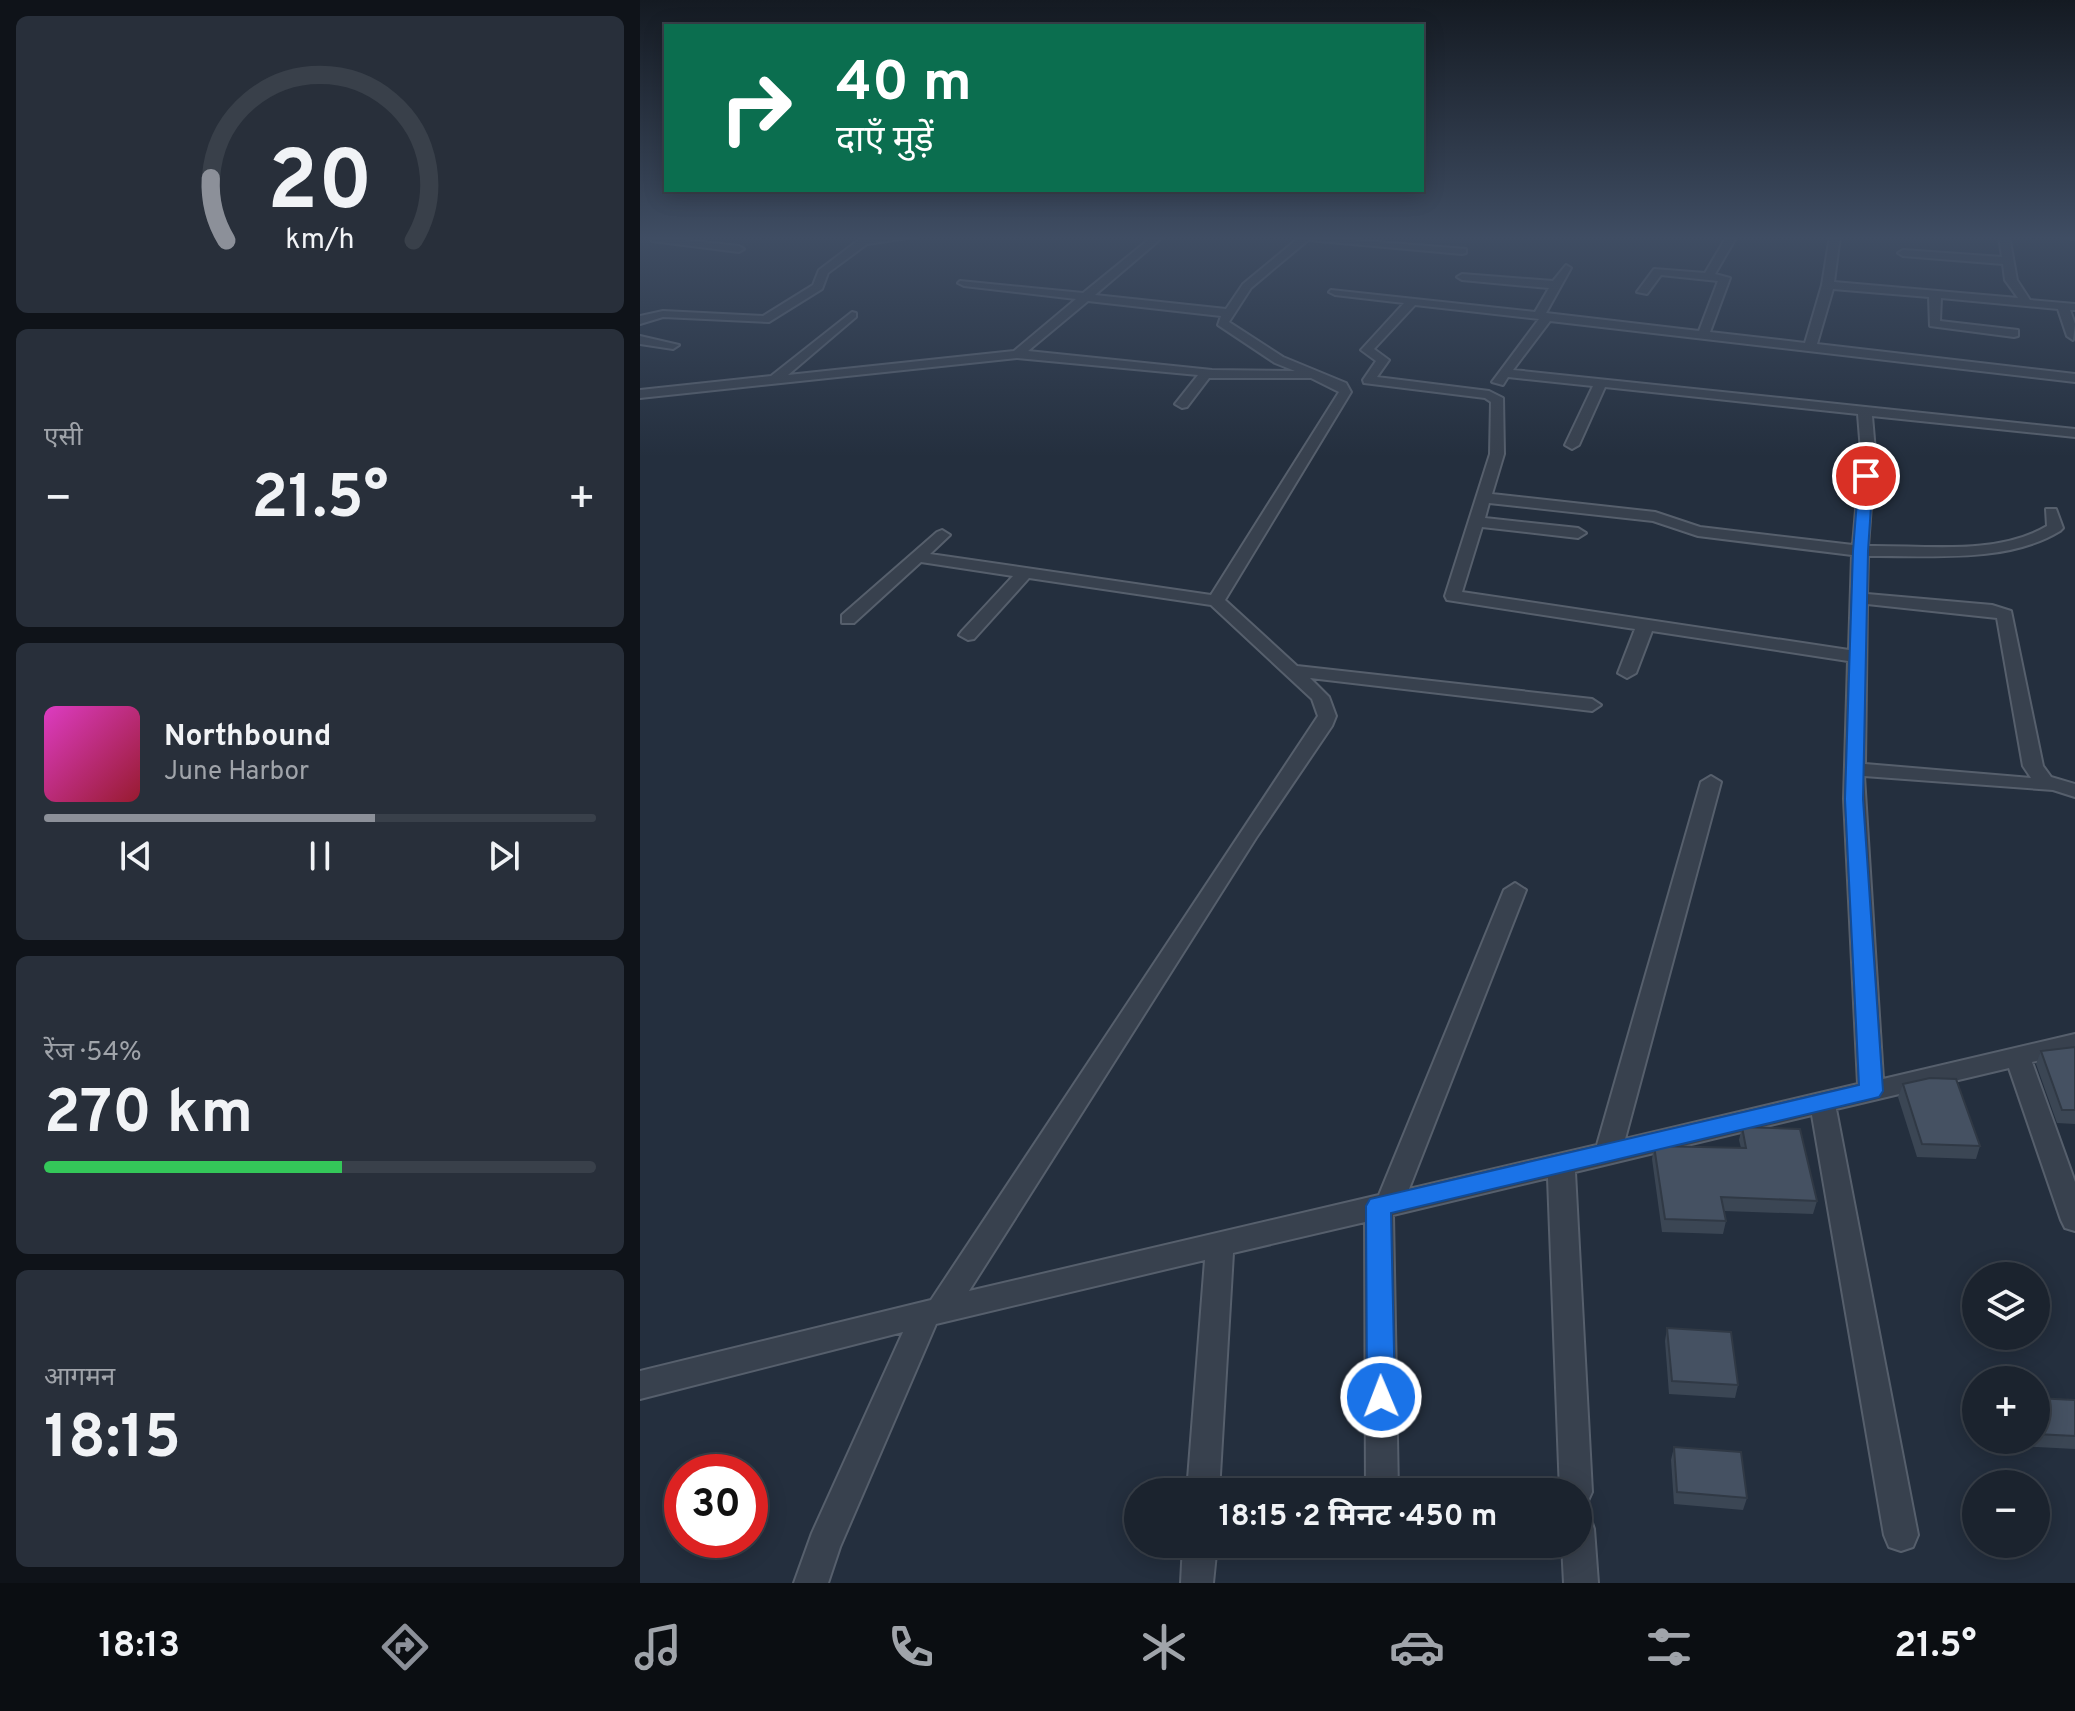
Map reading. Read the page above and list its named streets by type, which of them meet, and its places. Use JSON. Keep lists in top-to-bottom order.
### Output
{
  "page": {
    "turn": ["40 m", "दाएँ मुड़ें"],
    "tile": [
      "एसी",
      ["रेंज · 54%", "270 km"],
      ["आगमन", "18:15"]
    ],
    "heat": ["−", "21.5°", "+"],
    "song": ["Northbound", "June Harbor"],
    "map_buttons": ["+", "−"],
    "limit": "30",
    "trip": "18:15 · 2 मिनट · 450 m",
    "tabs": ["18:13", "21.5°"],
    "gauge": ["20", "km/h"]
  }
}
